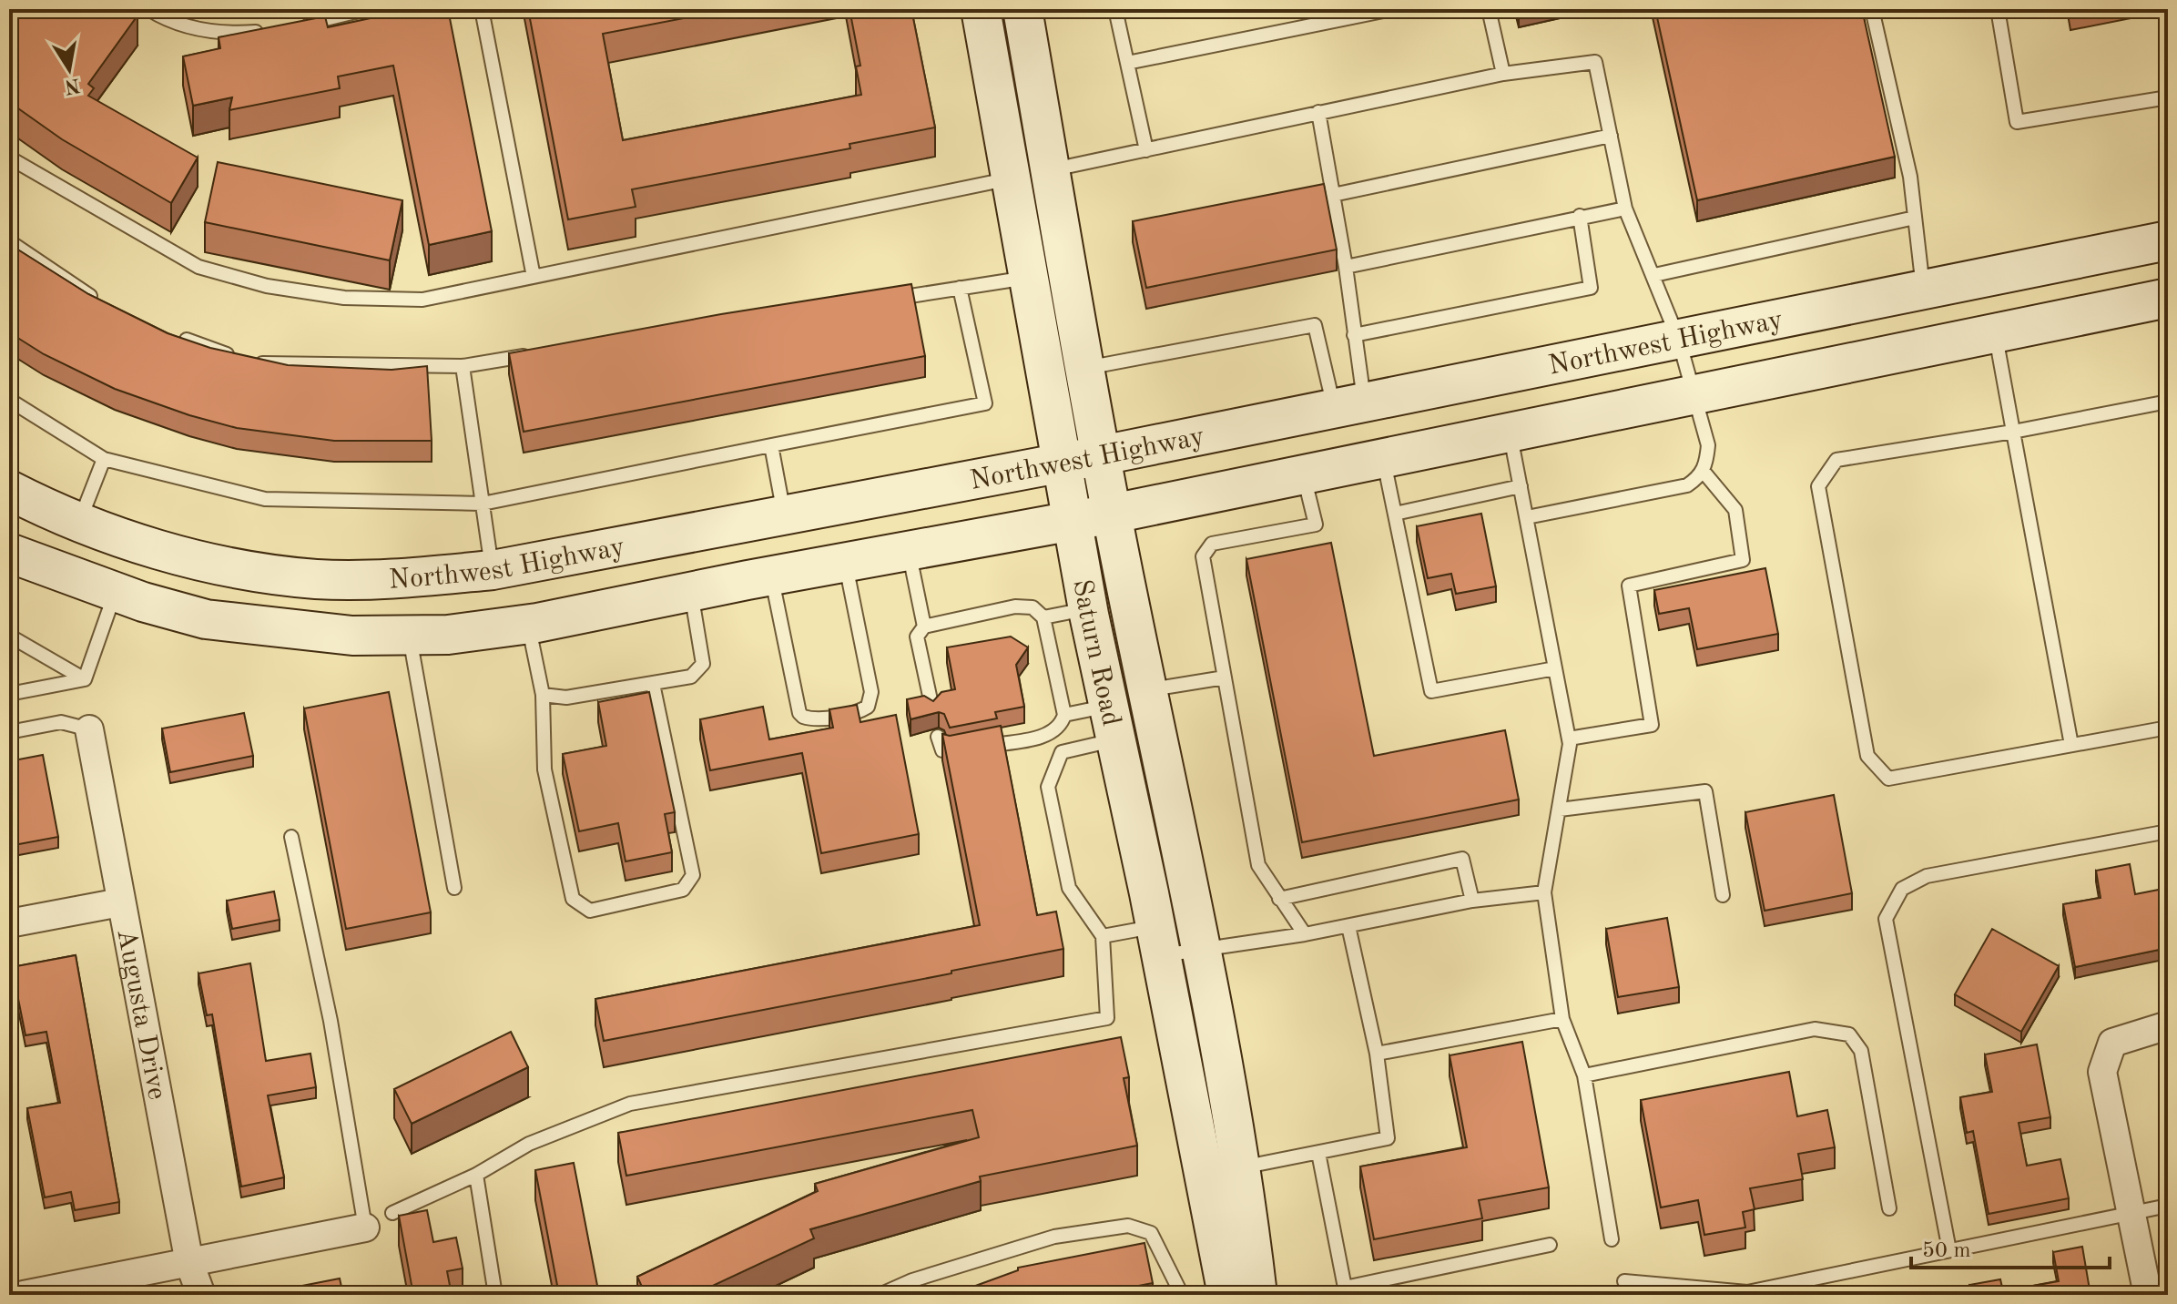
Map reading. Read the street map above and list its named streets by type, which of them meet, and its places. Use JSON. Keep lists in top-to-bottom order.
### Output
{
  "streets": {
    "main road": ["Northwest Highway", "Saturn Road"],
    "street": ["Augusta Drive"]
  },
  "crossings": [
    ["Northwest Highway", "Saturn Road"]
  ],
  "scale_bar": "50 m",
  "north": "bottom"
}
